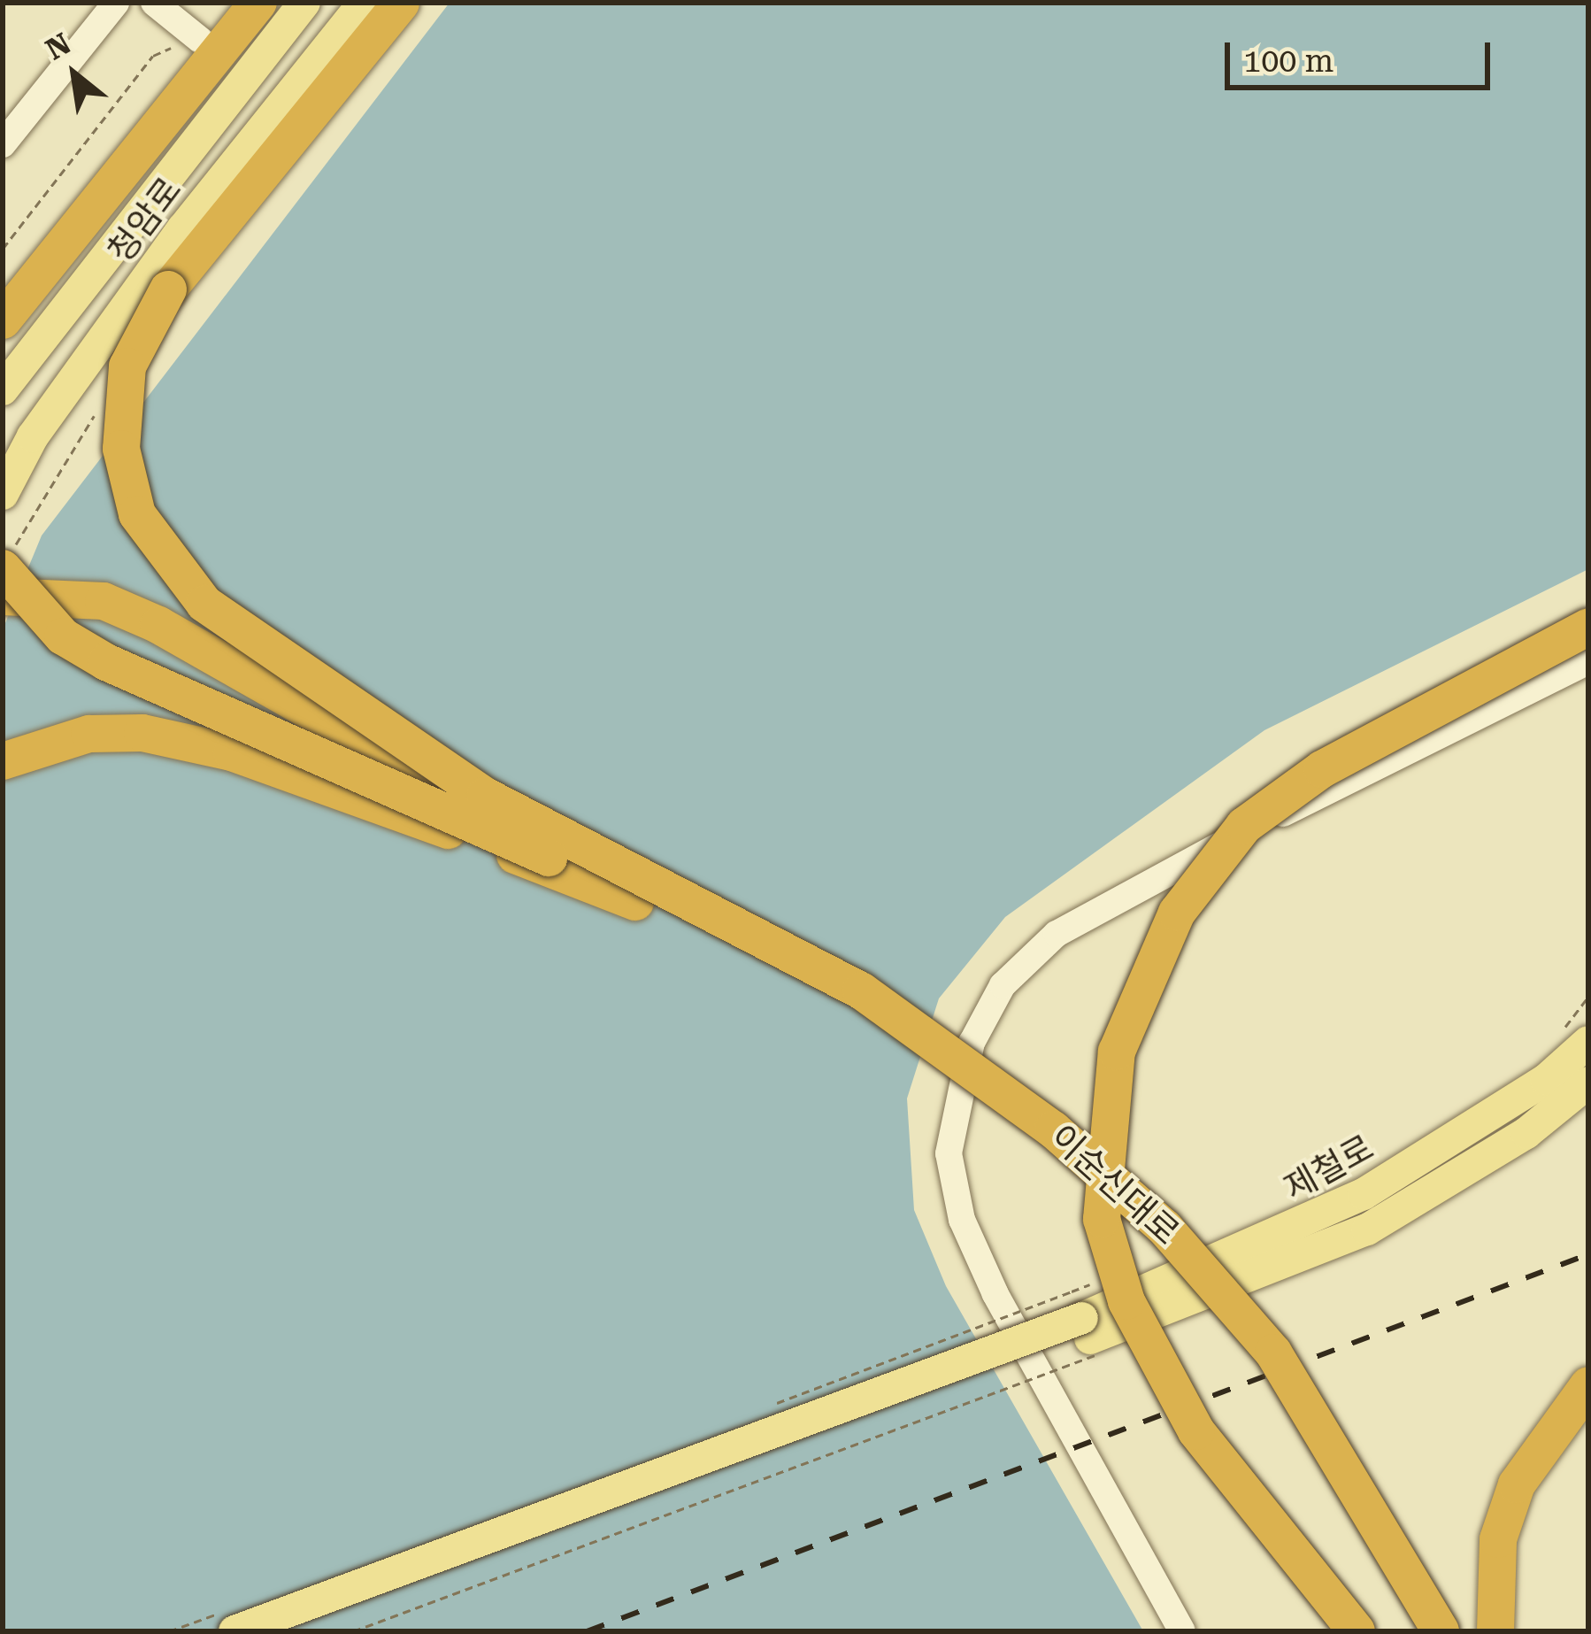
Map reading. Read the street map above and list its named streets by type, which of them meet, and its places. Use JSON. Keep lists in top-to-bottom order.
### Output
{
  "streets": {
    "highway": ["이순신대로"],
    "main road": ["청암로", "제철로"]
  },
  "scale_bar": "100 m",
  "north": "top left"
}
